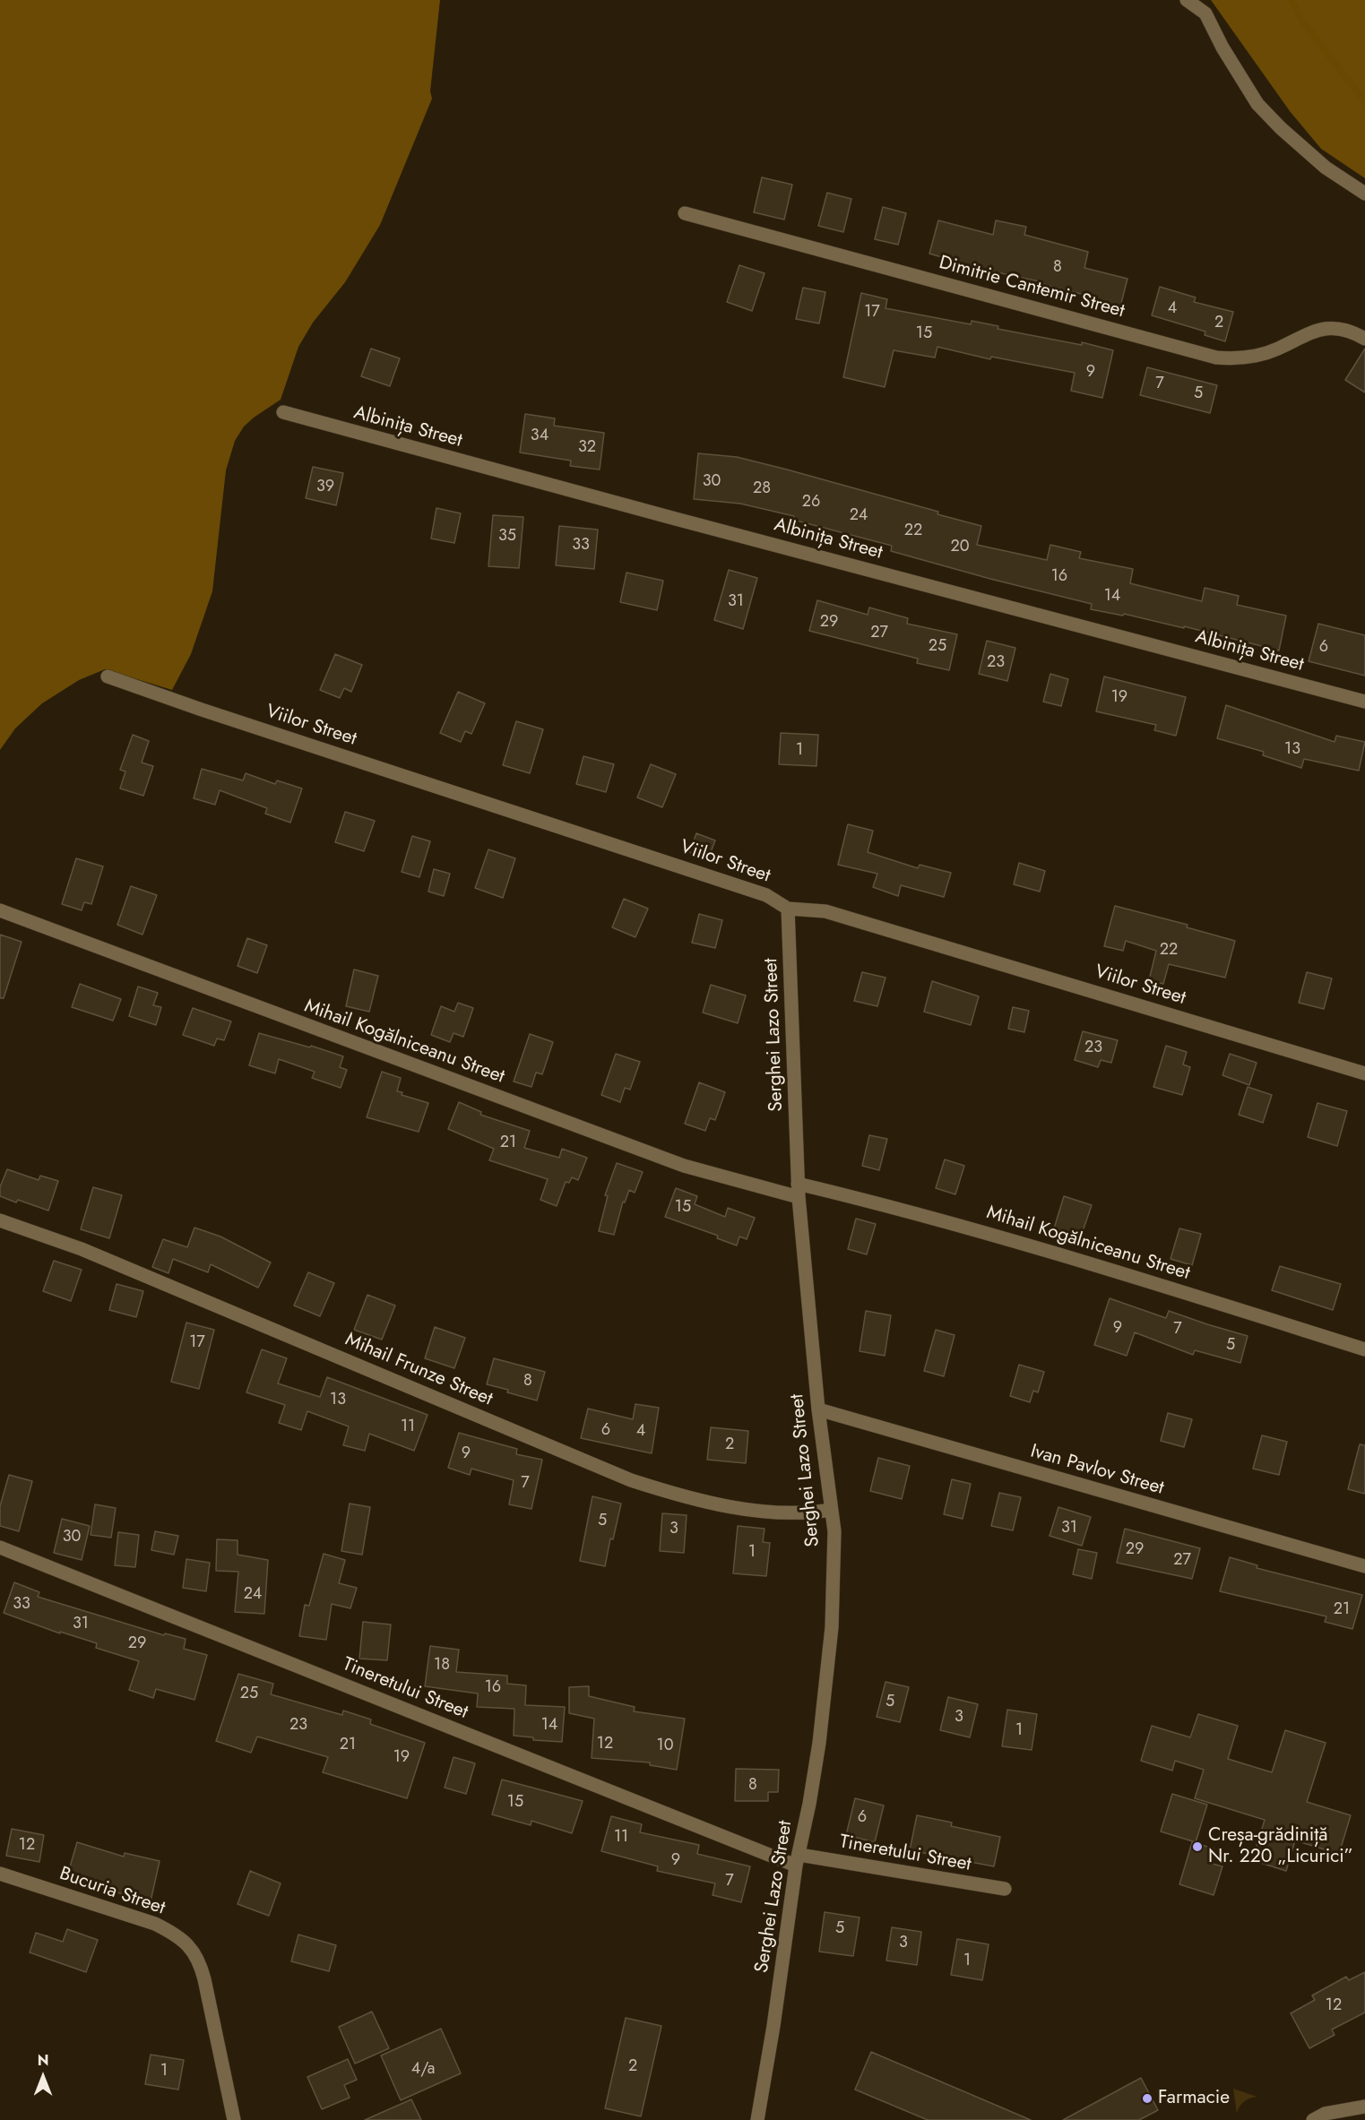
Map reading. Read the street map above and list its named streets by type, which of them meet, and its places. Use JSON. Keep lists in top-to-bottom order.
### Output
{
  "streets": {
    "street": [
      "Dimitrie Cantemir Street",
      "Albinița Street",
      "Viilor Street",
      "Serghei Lazo Street",
      "Mihail Kogălniceanu Street",
      "Mihail Frunze Street",
      "Ivan Pavlov Street",
      "Tineretului Street",
      "Bucuria Street"
    ]
  },
  "crossings": [
    ["Viilor Street", "Serghei Lazo Street"],
    ["Serghei Lazo Street", "Mihail Kogălniceanu Street"],
    ["Serghei Lazo Street", "Mihail Frunze Street"],
    ["Serghei Lazo Street", "Ivan Pavlov Street"],
    ["Serghei Lazo Street", "Tineretului Street"]
  ],
  "places": ["Creșa-grădiniță Nr. 220 „Licurici”", "Farmacie"],
  "house_numbers": [
    "8",
    "4",
    "17",
    "2",
    "15",
    "9",
    "7",
    "5",
    "34",
    "32",
    "30",
    "39",
    "28",
    "26",
    "24",
    "22",
    "35",
    "33",
    "20",
    "16",
    "14",
    "31",
    "29",
    "27",
    "25",
    "6",
    "23",
    "19",
    "13",
    "1",
    "22",
    "23",
    "21",
    "15",
    "9",
    "7",
    "17",
    "5",
    "8",
    "13",
    "11",
    "6",
    "4",
    "2",
    "9",
    "7",
    "5",
    "31",
    "3",
    "30",
    "29",
    "1",
    "27",
    "24",
    "33",
    "21",
    "31",
    "29",
    "18",
    "16",
    "25",
    "5",
    "3",
    "23",
    "14",
    "1",
    "12",
    "21",
    "10",
    "19",
    "8",
    "15",
    "6",
    "11",
    "12",
    "9",
    "7",
    "5",
    "3",
    "1",
    "12",
    "2",
    "4/a",
    "1"
  ],
  "north": "top"
}
